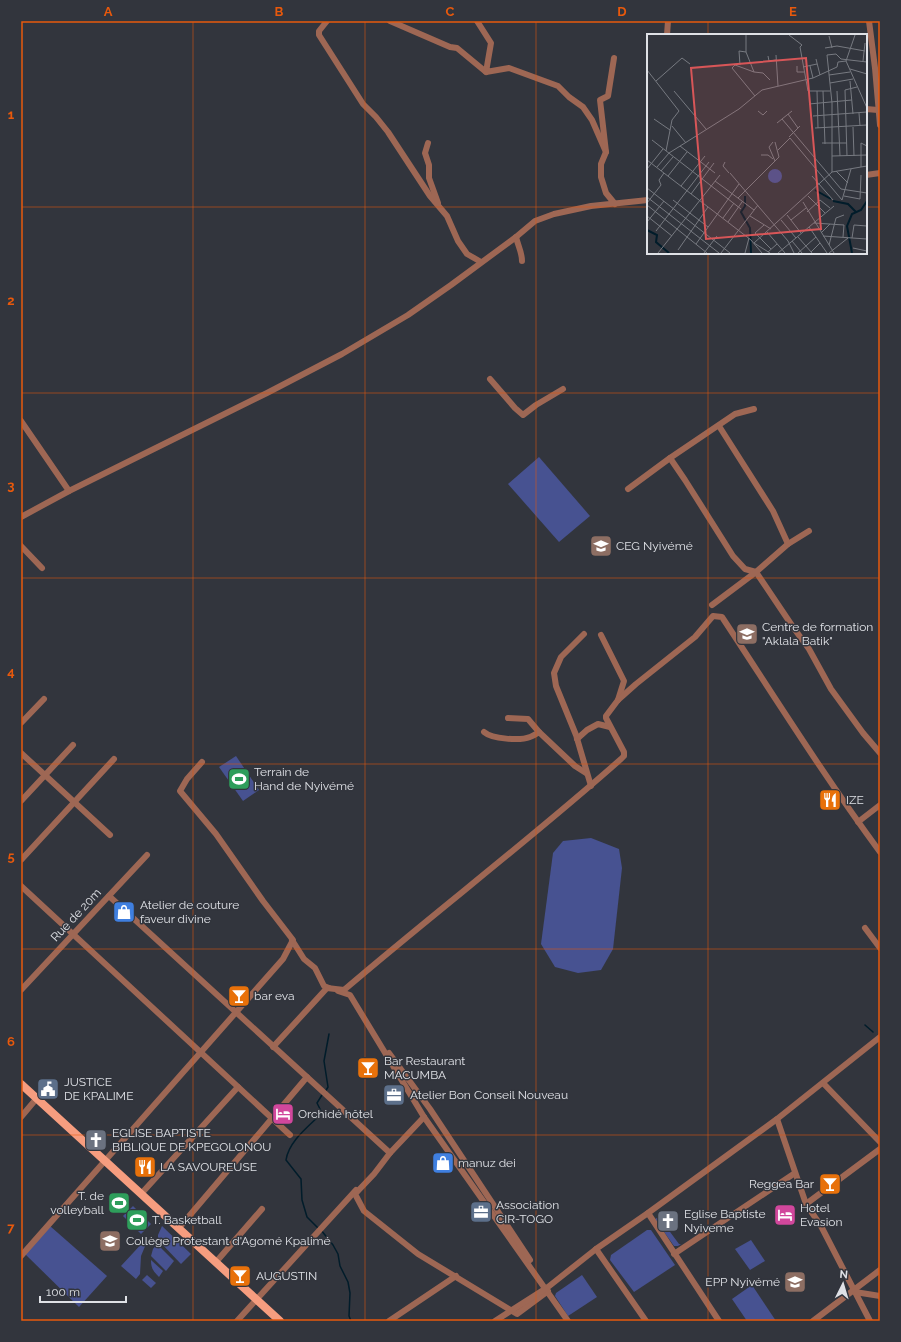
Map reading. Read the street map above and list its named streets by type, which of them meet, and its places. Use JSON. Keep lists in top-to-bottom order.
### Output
{
  "streets": {
    "street": ["Rue de 20m"]
  },
  "places": {
    "school or university": [
      "CEG Nyivémé",
      "Centre de formation \"Aklala Batik\"",
      "Collège Protestant d'Agomé Kpalimé",
      "EPP Nyivémé"
    ],
    "sports": ["Terrain de Hand de Nyivémé", "T. de volleyball", "T. Basketball"],
    "restaurant": ["IZE", "LA SAVOUREUSE"],
    "shop": ["Atelier de couture faveur divine", "manuz dei"],
    "bar": [
      "bar eva",
      "Bar Restaurant MACUMBA",
      "Reggea Bar",
      "AUGUSTIN"
    ],
    "public building": ["JUSTICE DE KPALIME"],
    "office": ["Atelier Bon Conseil Nouveau", "Association CIR-TOGO"],
    "hotel": ["Orchidé hôtel", "Hotel Evasion"],
    "church": ["EGLISE BAPTISTE BIBLIQUE DE KPEGOLONOU", "Eglise Baptiste Nyiveme"]
  },
  "scale_bar": "100 m",
  "north": "top",
  "grid": {
    "columns": [
      "A",
      "B",
      "C",
      "D",
      "E"
    ],
    "rows": [
      "1",
      "2",
      "3",
      "4",
      "5",
      "6",
      "7"
    ]
  }
}
